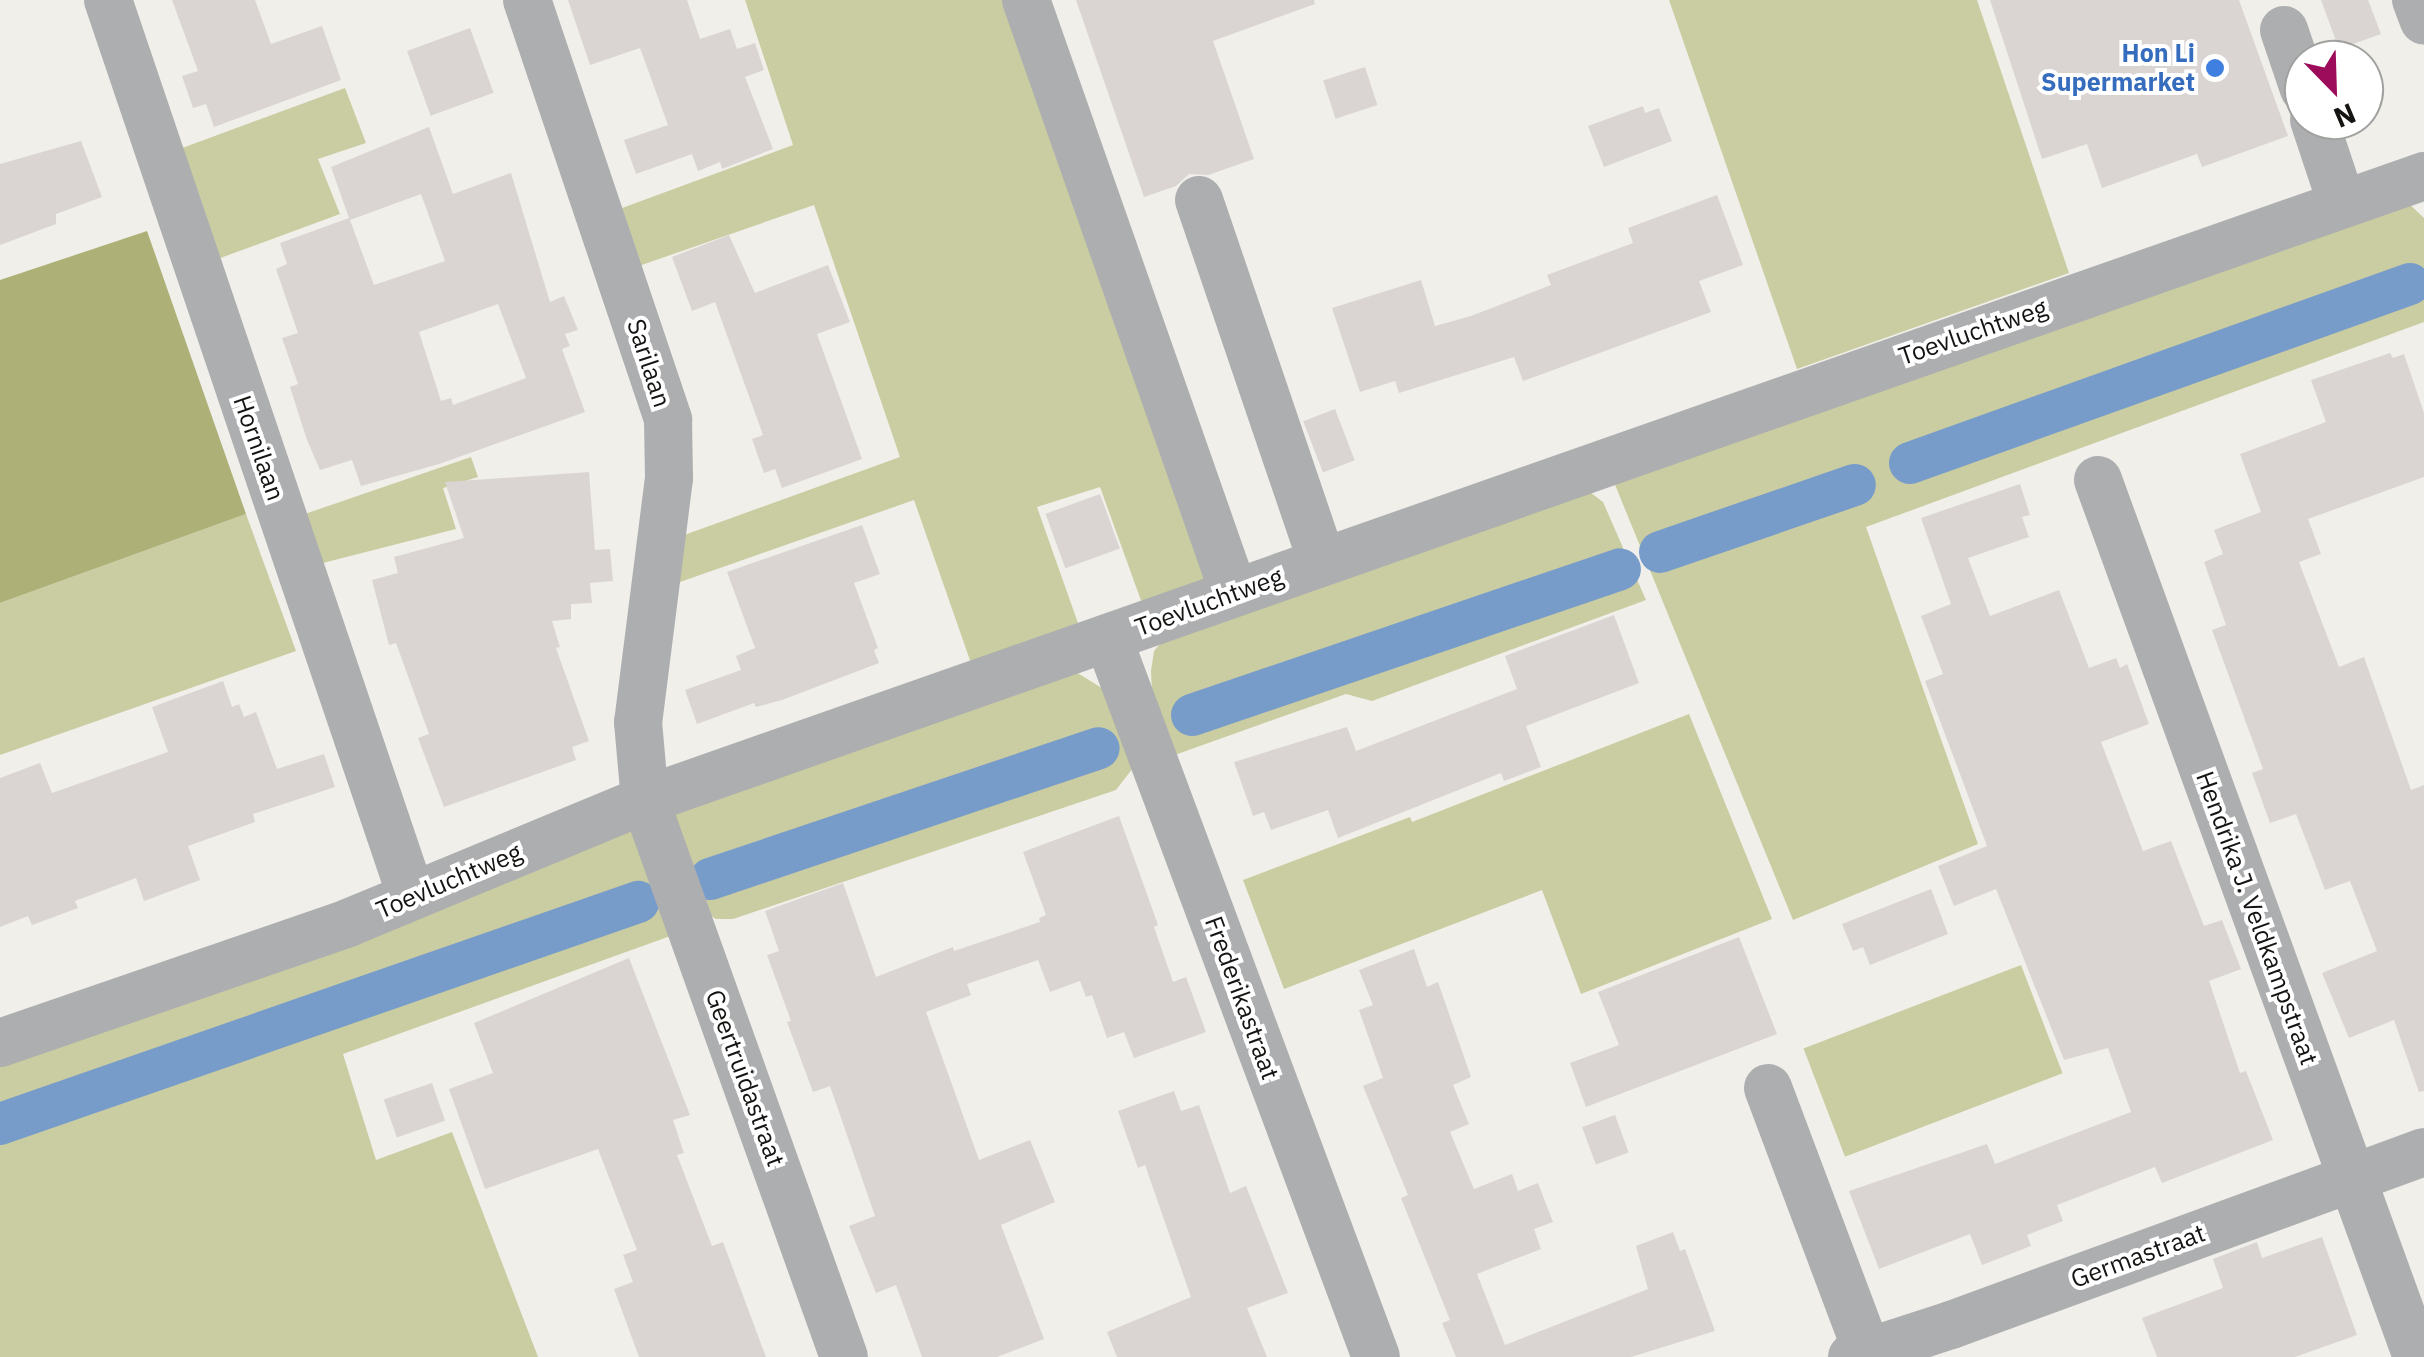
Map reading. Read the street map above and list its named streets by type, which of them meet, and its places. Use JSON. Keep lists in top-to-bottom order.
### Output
{
  "streets": {
    "street": [
      "Toevluchtweg",
      "Sarilaan",
      "Hornilaan",
      "Hendrika J. Veldkampstraat",
      "Frederikastraat",
      "Geertruidastraat",
      "Germastraat"
    ]
  },
  "crossings": [
    ["Toevluchtweg", "Sarilaan"],
    ["Toevluchtweg", "Hornilaan"],
    ["Toevluchtweg", "Frederikastraat"],
    ["Toevluchtweg", "Geertruidastraat"],
    ["Sarilaan", "Geertruidastraat"],
    ["Hendrika J. Veldkampstraat", "Germastraat"]
  ],
  "places": ["Hon Li Supermarket"],
  "north": "bottom right"
}
